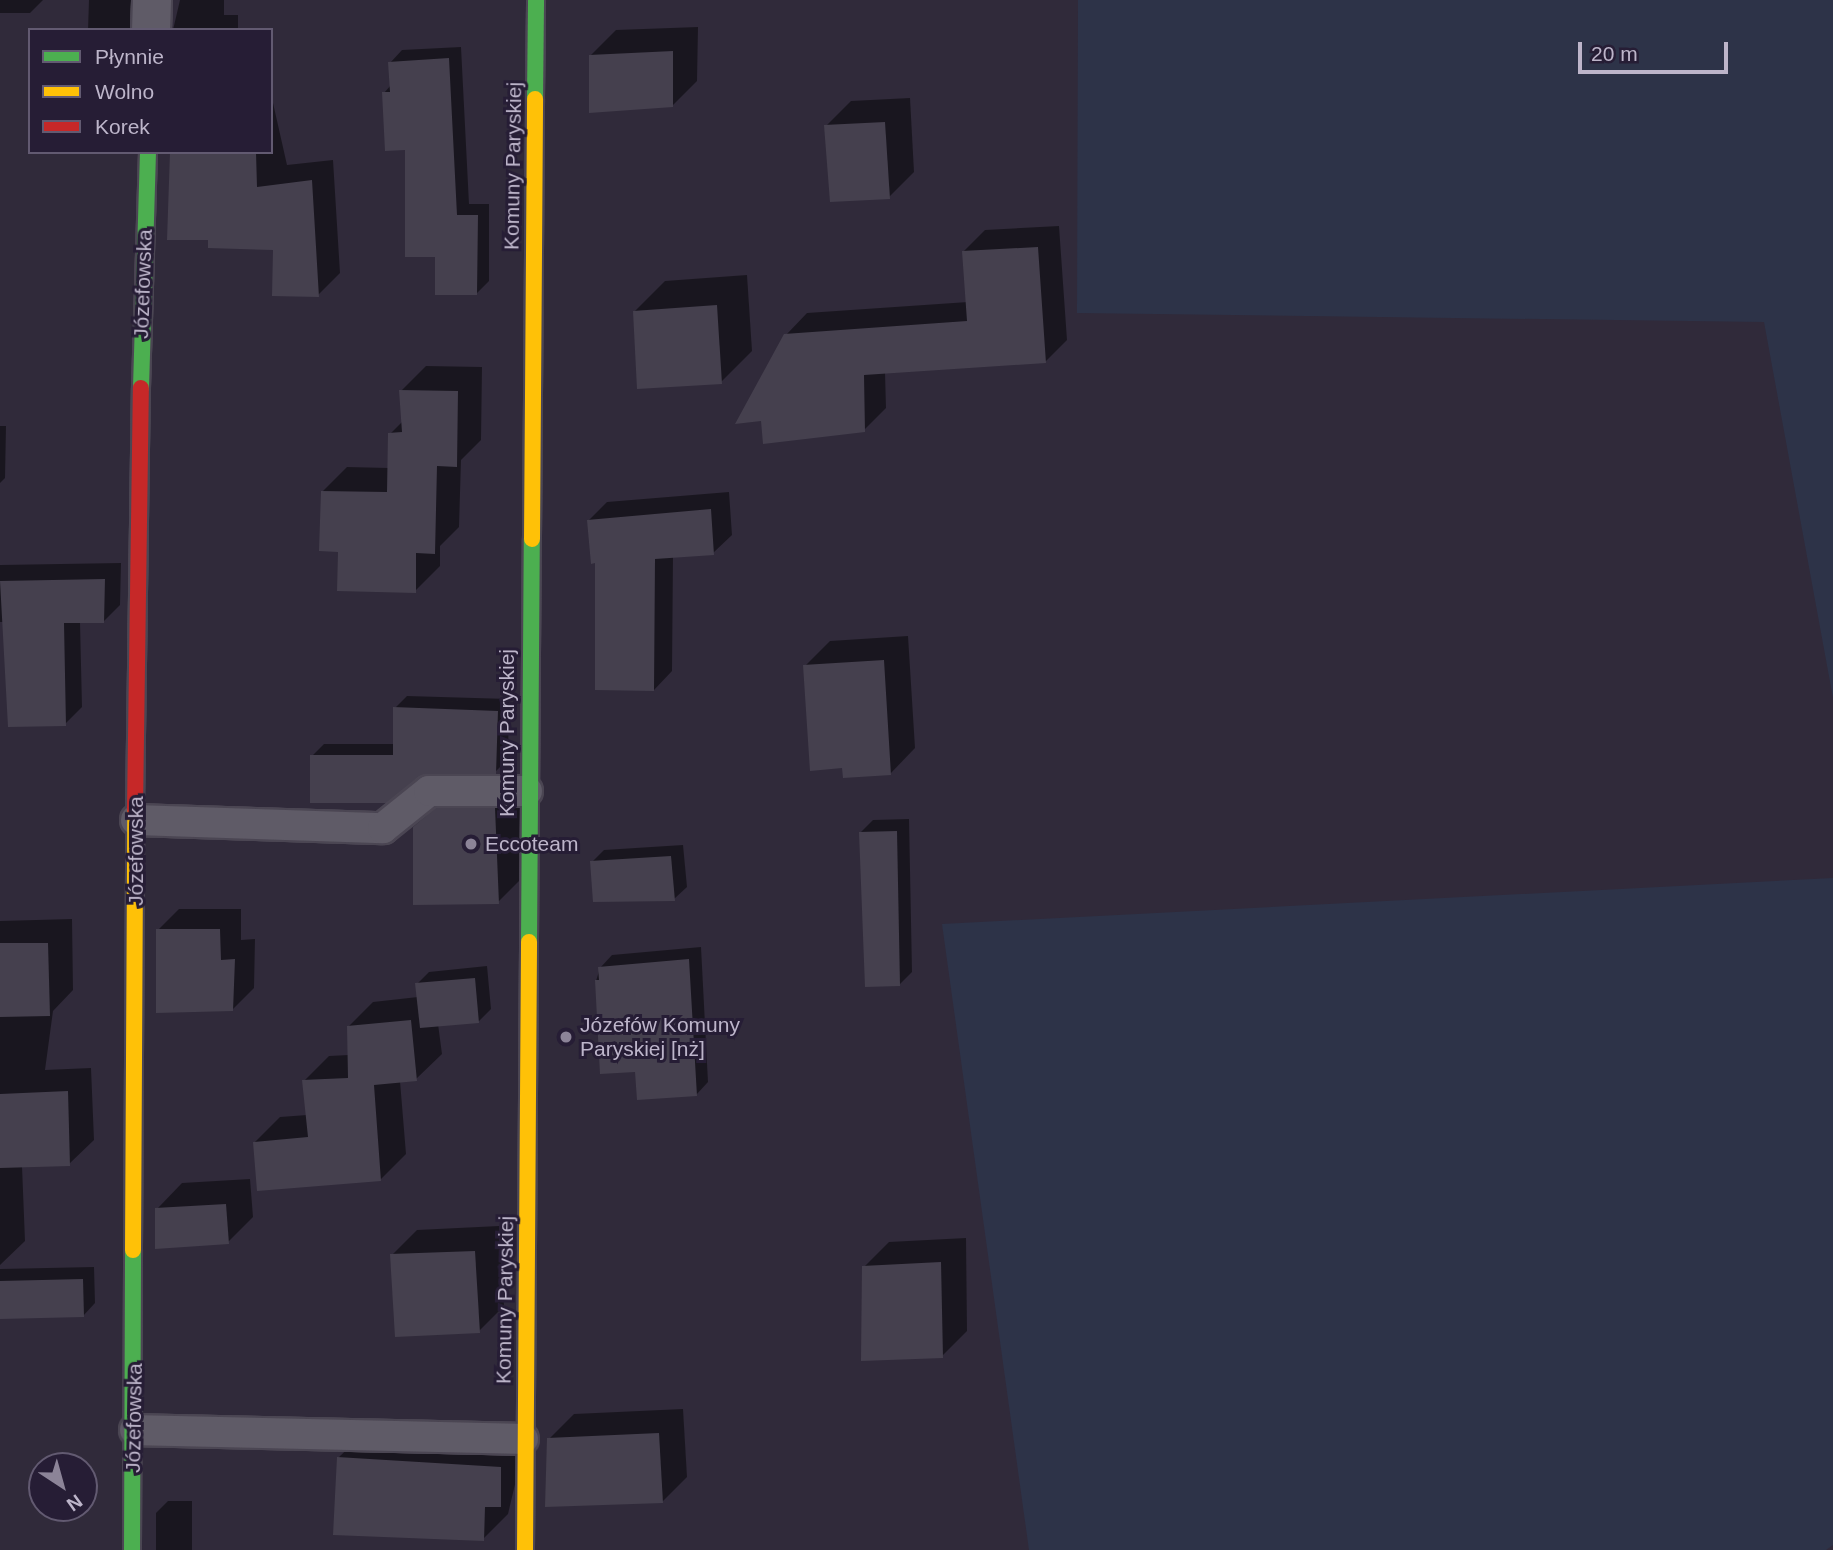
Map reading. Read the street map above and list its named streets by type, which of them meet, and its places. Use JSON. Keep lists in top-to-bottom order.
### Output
{
  "streets": {
    "street": ["Komuny Paryskiej", "Józefowska"]
  },
  "places": ["Eccoteam", "Józefów Komuny Paryskiej [nż]"],
  "legend": ["Płynnie", "Wolno", "Korek"],
  "scale_bar": "20 m",
  "north": "bottom right"
}
